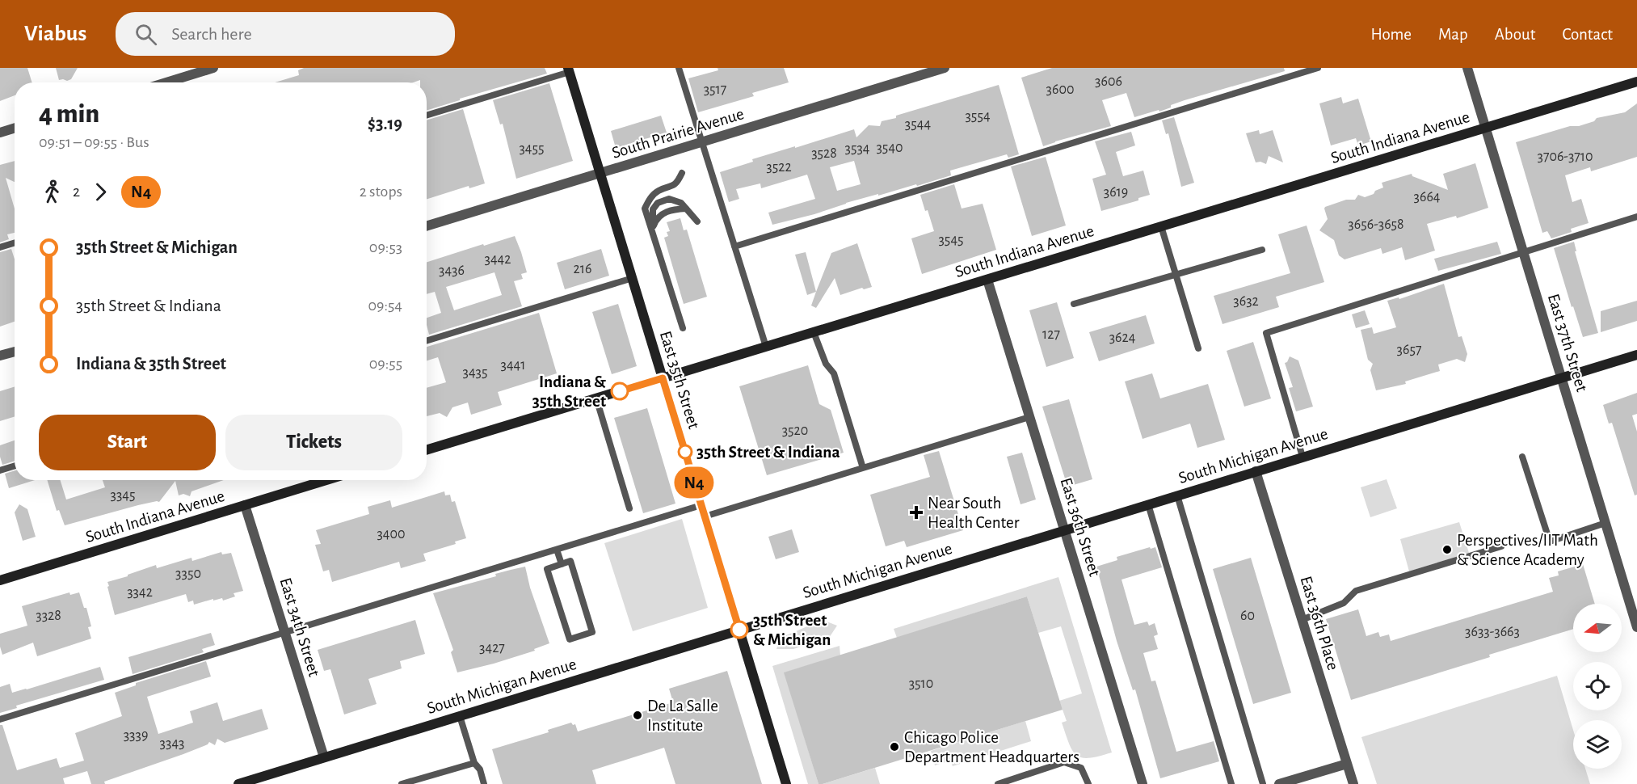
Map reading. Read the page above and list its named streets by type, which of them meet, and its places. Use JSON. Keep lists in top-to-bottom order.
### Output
{
  "streets": {
    "street": [
      "South Prairie Avenue",
      "South Indiana Avenue",
      "East 37th Street",
      "East 35th Street",
      "South Michigan Avenue",
      "East 36th Street",
      "East 36th Place",
      "East 34th Street"
    ]
  },
  "crossings": [
    ["South Prairie Avenue", "East 35th Street"],
    ["South Indiana Avenue", "East 37th Street"],
    ["South Indiana Avenue", "East 35th Street"],
    ["South Indiana Avenue", "East 36th Street"],
    ["South Indiana Avenue", "East 34th Street"],
    ["East 37th Street", "South Michigan Avenue"],
    ["East 35th Street", "South Michigan Avenue"],
    ["South Michigan Avenue", "East 36th Street"],
    ["South Michigan Avenue", "East 36th Place"],
    ["South Michigan Avenue", "East 34th Street"]
  ],
  "places": {
    "other": [
      "Indiana & 35th Street",
      "35th Street & Indiana",
      "Perspectives/IIT Math & Science Academy",
      "35th Street & Michigan",
      "De La Salle Institute",
      "Chicago Police Department Headquarters"
    ],
    "health": ["Near South Health Center"]
  },
  "lines": ["bus line N4"],
  "house_numbers": [
    "3606",
    "3517",
    "3600",
    "3554",
    "3544",
    "3540",
    "3455",
    "3534",
    "3528",
    "3706-3710",
    "3522",
    "3619",
    "3664",
    "3656-3658",
    "3545",
    "3442",
    "216",
    "3436",
    "3632",
    "127",
    "3624",
    "3657",
    "3441",
    "3435",
    "3520",
    "3345",
    "3400",
    "3350",
    "3342",
    "3328",
    "60",
    "3633-3663",
    "3427",
    "3510",
    "3339",
    "3343"
  ],
  "north": "left",
  "page": {
    "header": "Viabus",
    "search": "Search here",
    "nav": [
      "Home",
      "Map",
      "About",
      "Contact"
    ],
    "on_map": "N4",
    "heading": ["4 min", "09:51 – 09:55 · Bus", "$3.19"],
    "legs": ["2", "N4", "2 stops"],
    "list": [
      {
        "name": "35th Street & Michigan",
        "value": "09:53"
      },
      {
        "name": "35th Street & Indiana",
        "value": "09:54"
      },
      {
        "name": "Indiana & 35th Street",
        "value": "09:55"
      }
    ],
    "buttons": ["Start", "Tickets"]
  }
}
